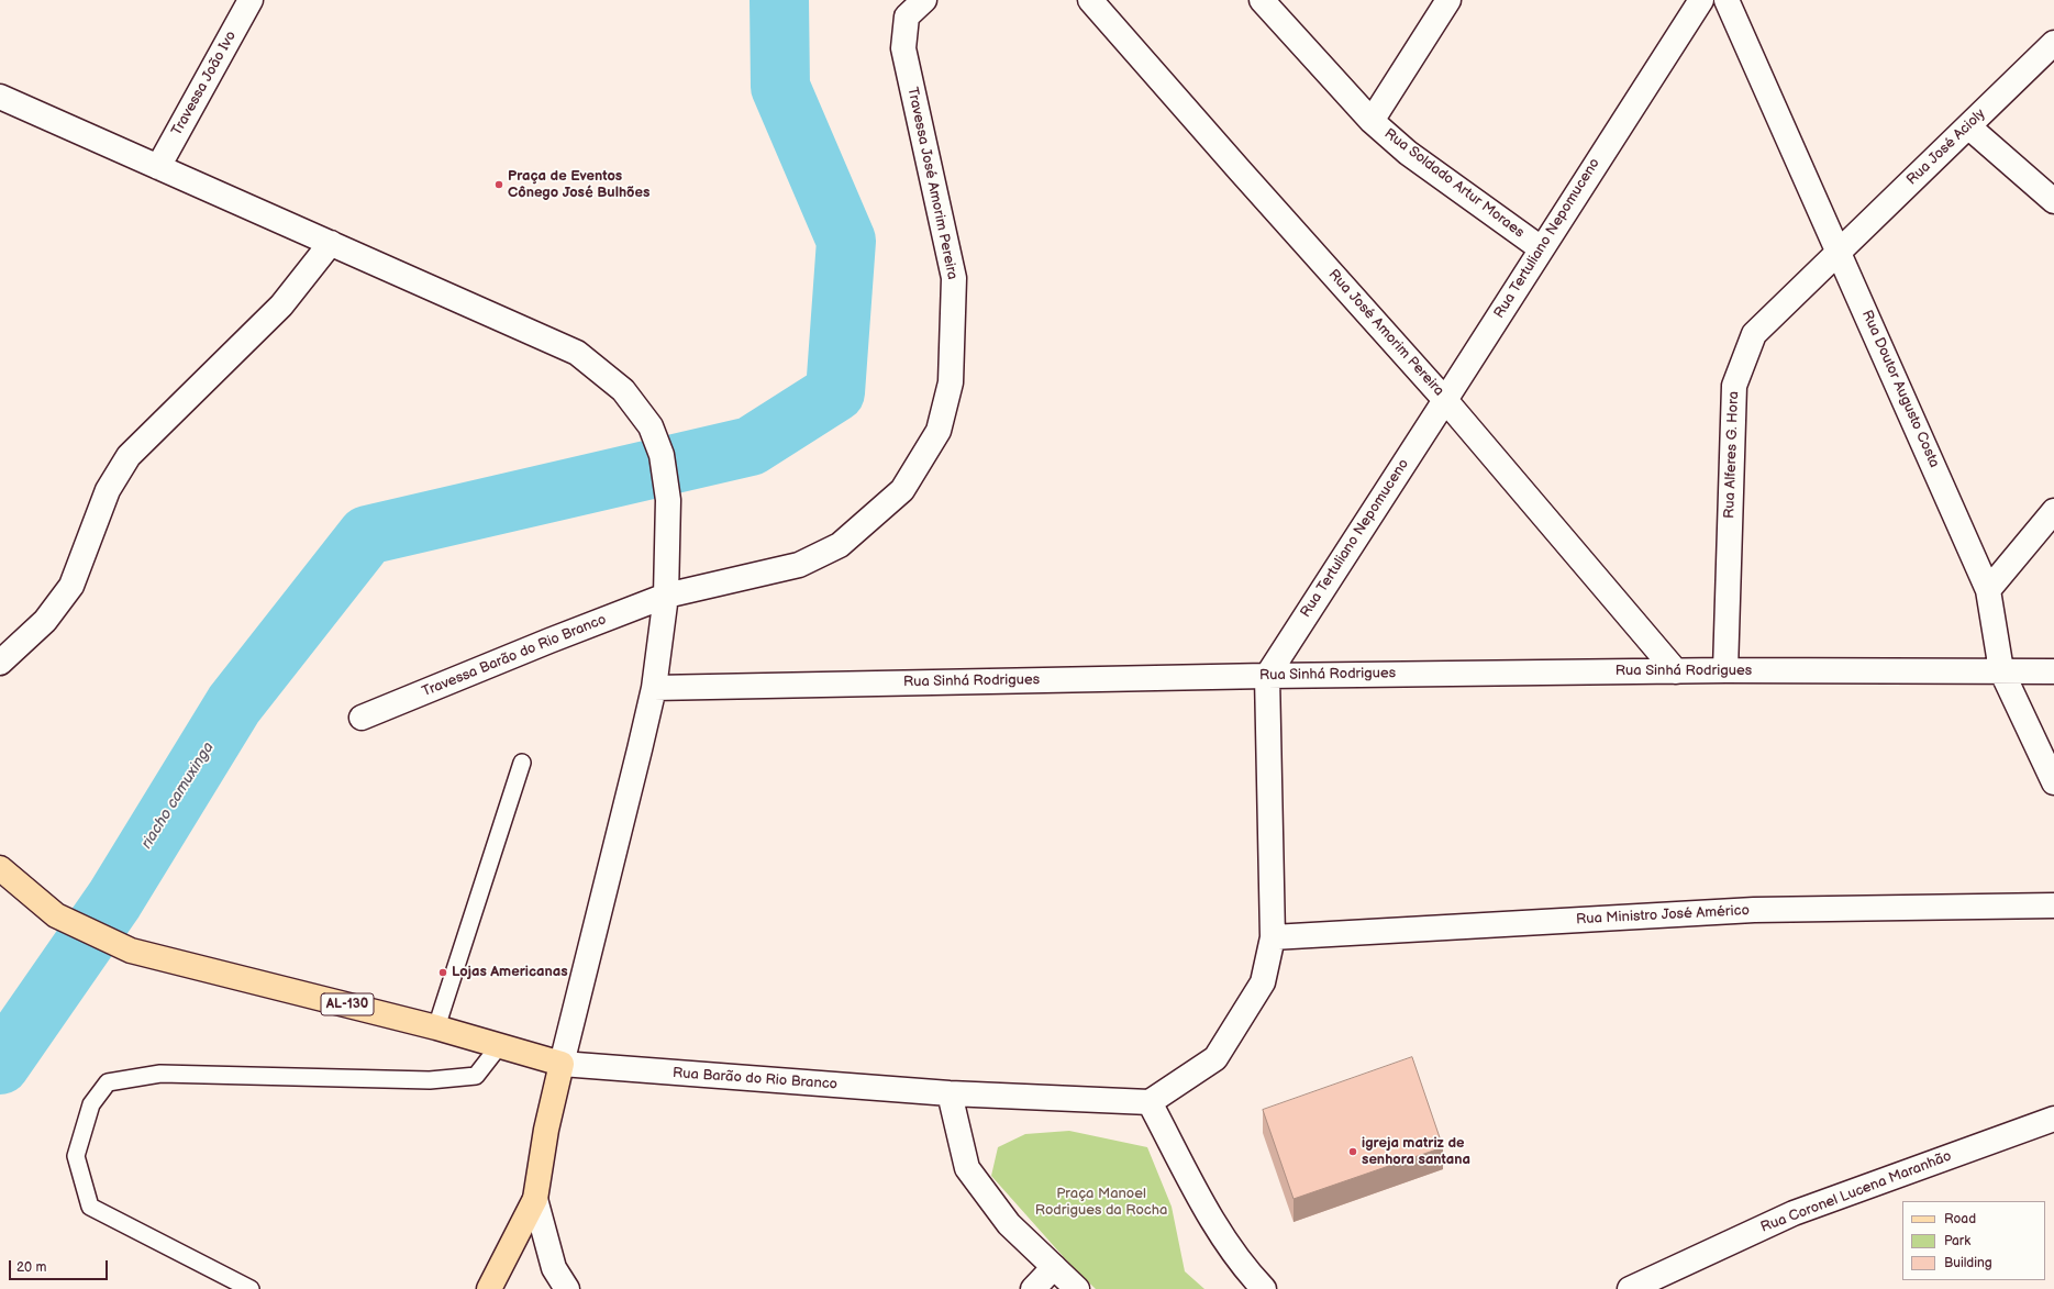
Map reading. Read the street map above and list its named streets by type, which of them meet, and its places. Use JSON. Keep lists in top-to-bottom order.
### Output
{
  "streets": {
    "main road": ["AL-130"],
    "street": [
      "Travessa João Ivo",
      "Rua José Acioly",
      "Travessa José Amorim Pereira",
      "Rua Soldado Artur Moraes",
      "Rua Tertuliano Nepomuceno",
      "Rua José Amorim Pereira",
      "Rua Doutor Augusto Costa",
      "Rua Alferes G. Hora",
      "Travessa Barão do Rio Branco",
      "Rua Sinhá Rodrigues",
      "Rua Ministro José Américo",
      "Rua Barão do Rio Branco",
      "Rua Coronel Lucena Maranhão"
    ]
  },
  "crossings": [
    ["Rua José Acioly", "Rua Doutor Augusto Costa"],
    ["Rua José Acioly", "Rua Alferes G. Hora"],
    ["Travessa José Amorim Pereira", "Travessa Barão do Rio Branco"],
    ["Rua Soldado Artur Moraes", "Rua Tertuliano Nepomuceno"],
    ["Rua Tertuliano Nepomuceno", "Rua José Amorim Pereira"],
    ["Rua Tertuliano Nepomuceno", "Rua Sinhá Rodrigues"],
    ["Rua José Amorim Pereira", "Rua Sinhá Rodrigues"],
    ["Rua Doutor Augusto Costa", "Rua Alferes G. Hora"],
    ["Rua Doutor Augusto Costa", "Rua Sinhá Rodrigues"],
    ["Rua Alferes G. Hora", "Rua Sinhá Rodrigues"],
    ["AL-130", "Rua Barão do Rio Branco"]
  ],
  "water": ["riacho camuxinga"],
  "parks": ["Praça Manoel Rodrigues da Rocha"],
  "places": ["Praça de Eventos Cônego José Bulhões", "Lojas Americanas", "igreja matriz de senhora santana"],
  "legend": ["Road", "Park", "Building"],
  "scale_bar": "20 m"
}
